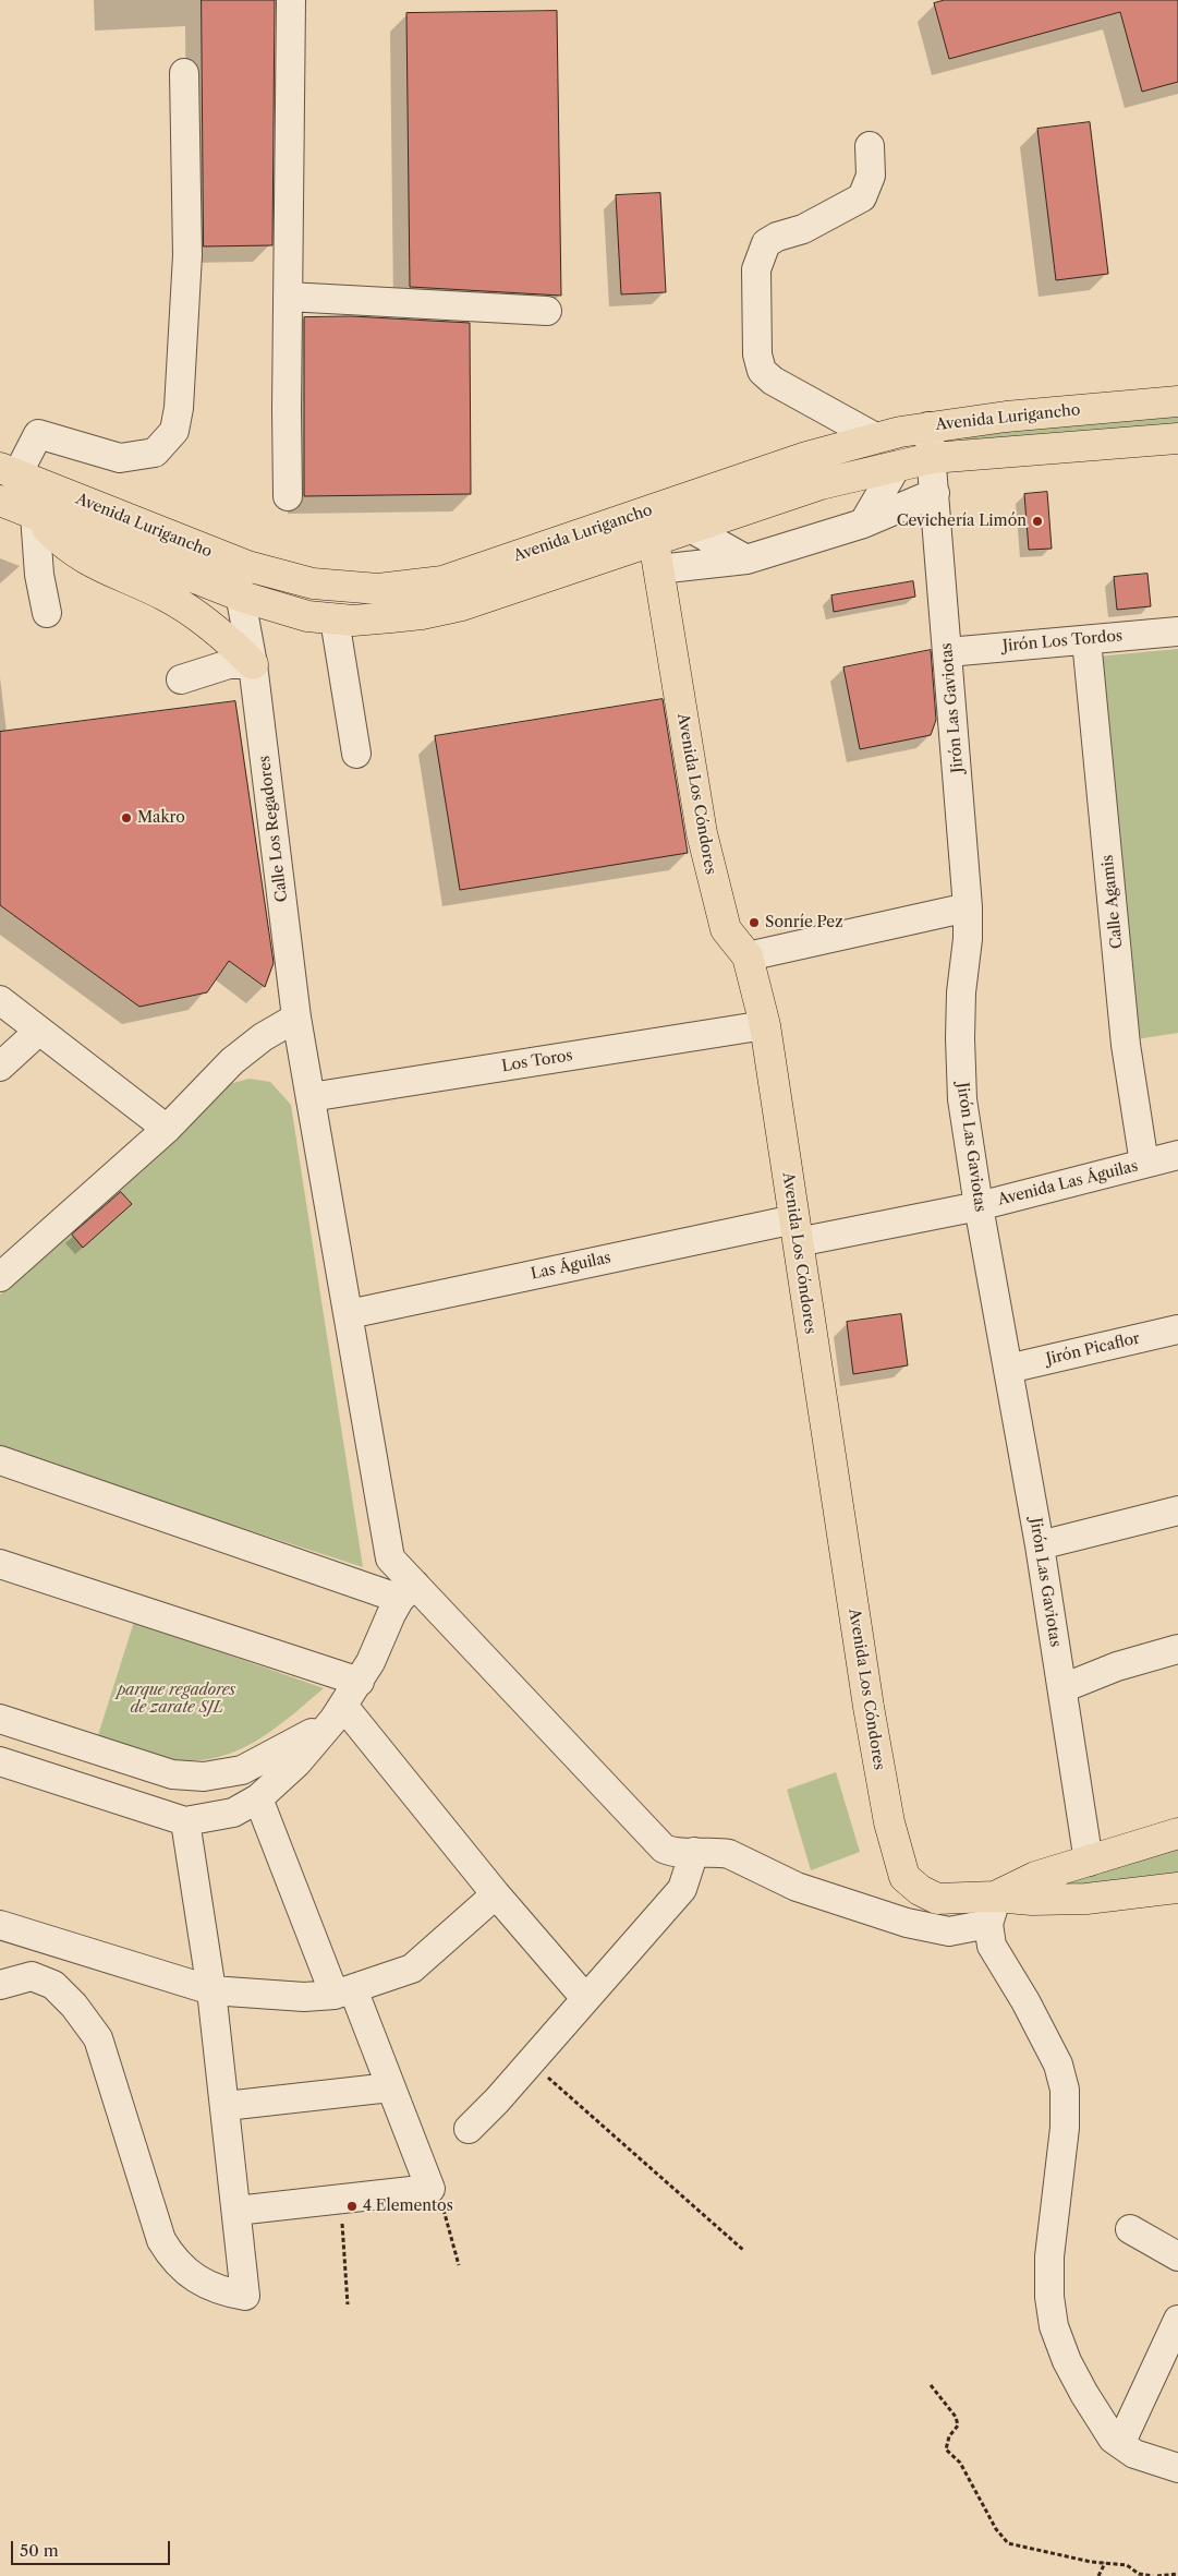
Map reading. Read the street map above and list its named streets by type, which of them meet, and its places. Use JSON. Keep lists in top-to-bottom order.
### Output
{
  "streets": {
    "main road": ["Avenida Lurigancho", "Avenida Los Cóndores"],
    "street": [
      "Jirón Los Tordos",
      "Jirón Las Gaviotas",
      "Calle Los Regadores",
      "Calle Agamis",
      "Los Toros",
      "Avenida Las Águilas",
      "Las Águilas",
      "Jirón Picaflor"
    ]
  },
  "crossings": [
    ["Avenida Lurigancho", "Jirón Las Gaviotas"],
    ["Avenida Lurigancho", "Avenida Los Cóndores"],
    ["Avenida Lurigancho", "Calle Los Regadores"],
    ["Jirón Los Tordos", "Jirón Las Gaviotas"],
    ["Jirón Los Tordos", "Calle Agamis"],
    ["Jirón Las Gaviotas", "Avenida Las Águilas"],
    ["Jirón Las Gaviotas", "Jirón Picaflor"],
    ["Avenida Los Cóndores", "Calle Los Regadores"],
    ["Avenida Los Cóndores", "Los Toros"],
    ["Avenida Los Cóndores", "Avenida Las Águilas"],
    ["Avenida Los Cóndores", "Las Águilas"],
    ["Calle Los Regadores", "Los Toros"],
    ["Calle Los Regadores", "Las Águilas"],
    ["Calle Agamis", "Avenida Las Águilas"],
    ["Avenida Las Águilas", "Las Águilas"]
  ],
  "parks": ["parque regadores de zarate SJL"],
  "places": [
    "Cevichería Limón",
    "Makro",
    "Sonríe Pez",
    "4 Elementos"
  ],
  "scale_bar": "50 m"
}
